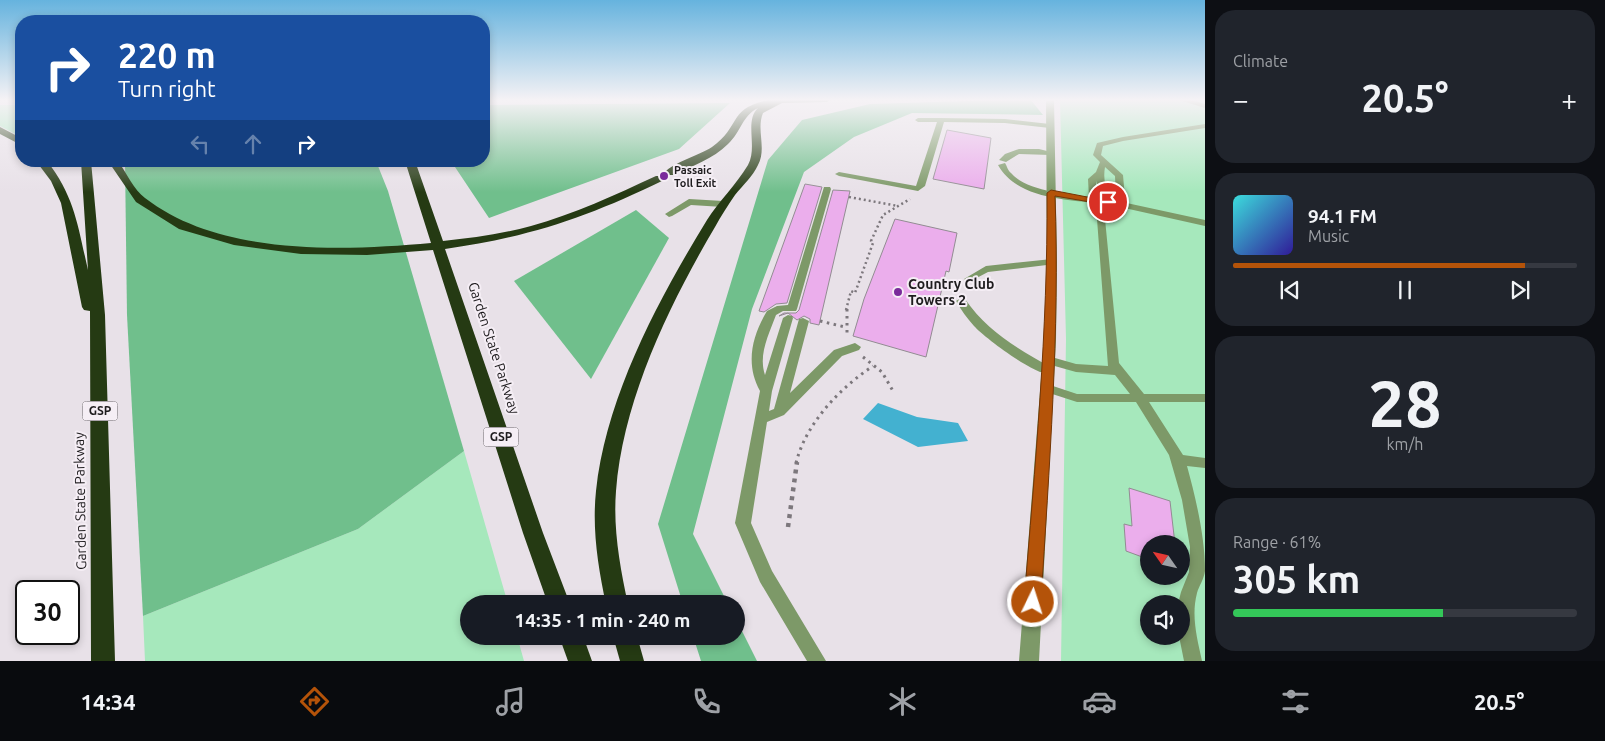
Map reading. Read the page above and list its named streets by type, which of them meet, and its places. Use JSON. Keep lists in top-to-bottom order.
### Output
{
  "streets": {
    "highway": ["Garden State Parkway", "GSP"]
  },
  "places": ["Passaic Toll Exit", "Country Club Towers 2"],
  "north": "top left",
  "page": {
    "tile": [
      "Climate",
      ["28", "km/h"],
      ["Range · 61%", "305 km"]
    ],
    "turn": ["220 m", "Turn right"],
    "heat": ["−", "20.5°", "+"],
    "song": ["94.1 FM", "Music"],
    "limit": "30",
    "trip": "14:35 · 1 min · 240 m",
    "tabs": ["14:34", "20.5°"]
  }
}
